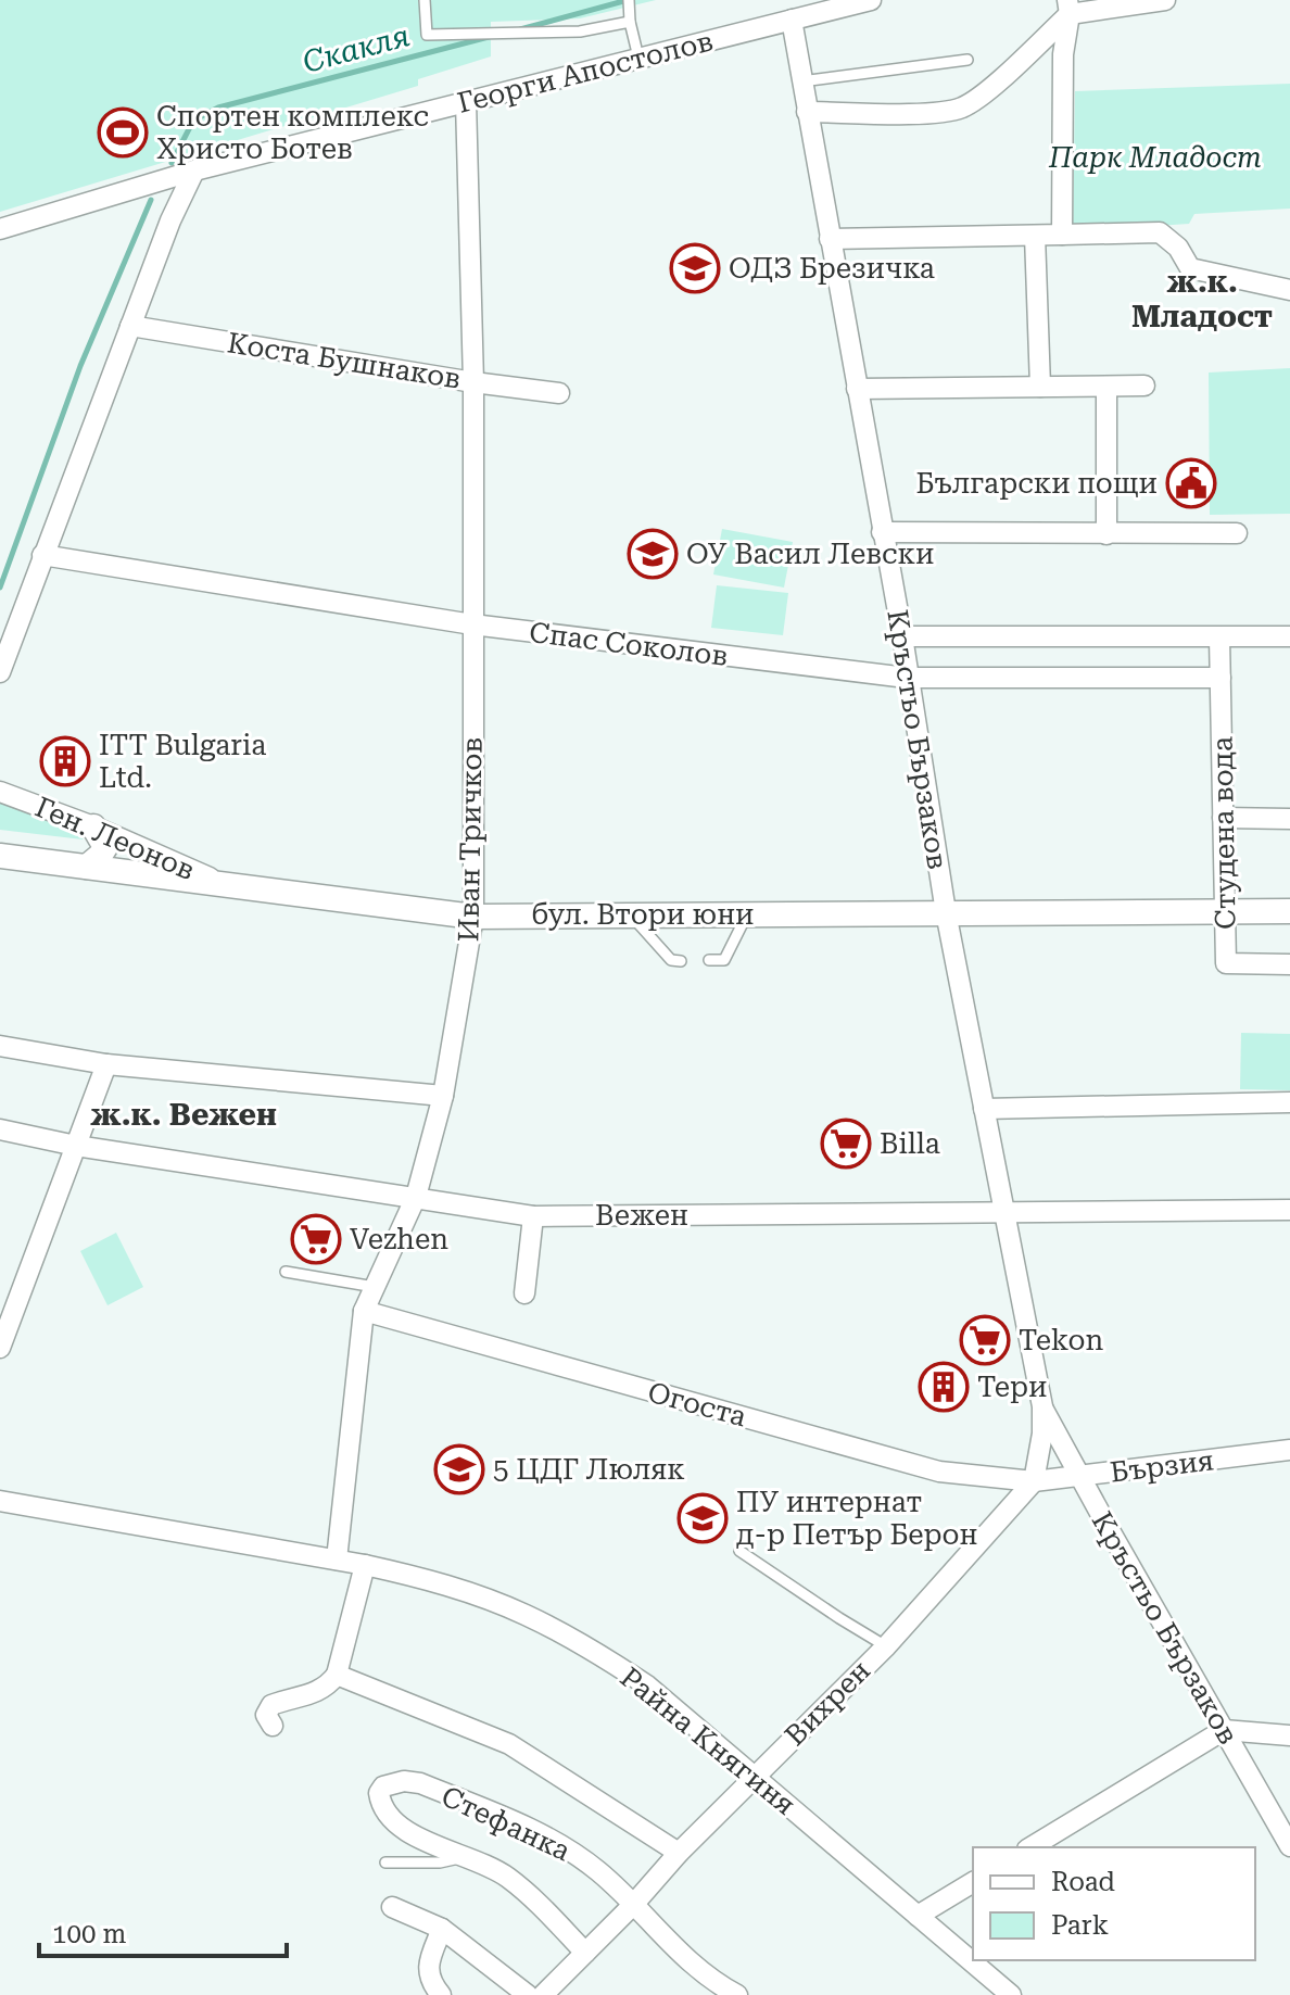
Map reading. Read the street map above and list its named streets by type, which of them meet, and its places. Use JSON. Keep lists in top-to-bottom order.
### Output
{
  "streets": {
    "street": [
      "Георги Апостолов",
      "Коста Бушнаков",
      "Спас Соколов",
      "Кръстьо Бързаков",
      "Студена вода",
      "Ген. Леонов",
      "Иван Тричков",
      "бул. Втори юни",
      "Вежен",
      "Огоста",
      "Бързия",
      "Вихрен",
      "Райна Княгиня",
      "Стефанка"
    ]
  },
  "crossings": [
    ["Георги Апостолов", "Кръстьо Бързаков"],
    ["Георги Апостолов", "Иван Тричков"],
    ["Коста Бушнаков", "Иван Тричков"],
    ["Спас Соколов", "Кръстьо Бързаков"],
    ["Спас Соколов", "Студена вода"],
    ["Спас Соколов", "Иван Тричков"],
    ["Кръстьо Бързаков", "бул. Втори юни"],
    ["Кръстьо Бързаков", "Вежен"],
    ["Кръстьо Бързаков", "Огоста"],
    ["Кръстьо Бързаков", "Бързия"],
    ["Кръстьо Бързаков", "Вихрен"],
    ["Студена вода", "бул. Втори юни"],
    ["Ген. Леонов", "бул. Втори юни"],
    ["Иван Тричков", "бул. Втори юни"],
    ["Иван Тричков", "Вежен"],
    ["Иван Тричков", "Огоста"],
    ["Иван Тричков", "Райна Княгиня"],
    ["Огоста", "Бързия"],
    ["Огоста", "Вихрен"],
    ["Бързия", "Вихрен"],
    ["Вихрен", "Райна Княгиня"],
    ["Вихрен", "Стефанка"]
  ],
  "districts": ["ж.к. Младост", "ж.к. Вежен"],
  "water": ["Скакля"],
  "parks": ["Парк Младост"],
  "places": {
    "sports": ["Спортен комплекс Христо Ботев"],
    "school or university": [
      "ОДЗ Брезичка",
      "ОУ Васил Левски",
      "5 ЦДГ Люляк",
      "ПУ интернат д-р Петър Берон"
    ],
    "public building": ["Български пощи"],
    "building": ["ITT Bulgaria Ltd.", "Тери"],
    "supermarket": ["Billa", "Vezhen", "Tekon"]
  },
  "legend": ["Road", "Park"],
  "scale_bar": "100 m"
}
